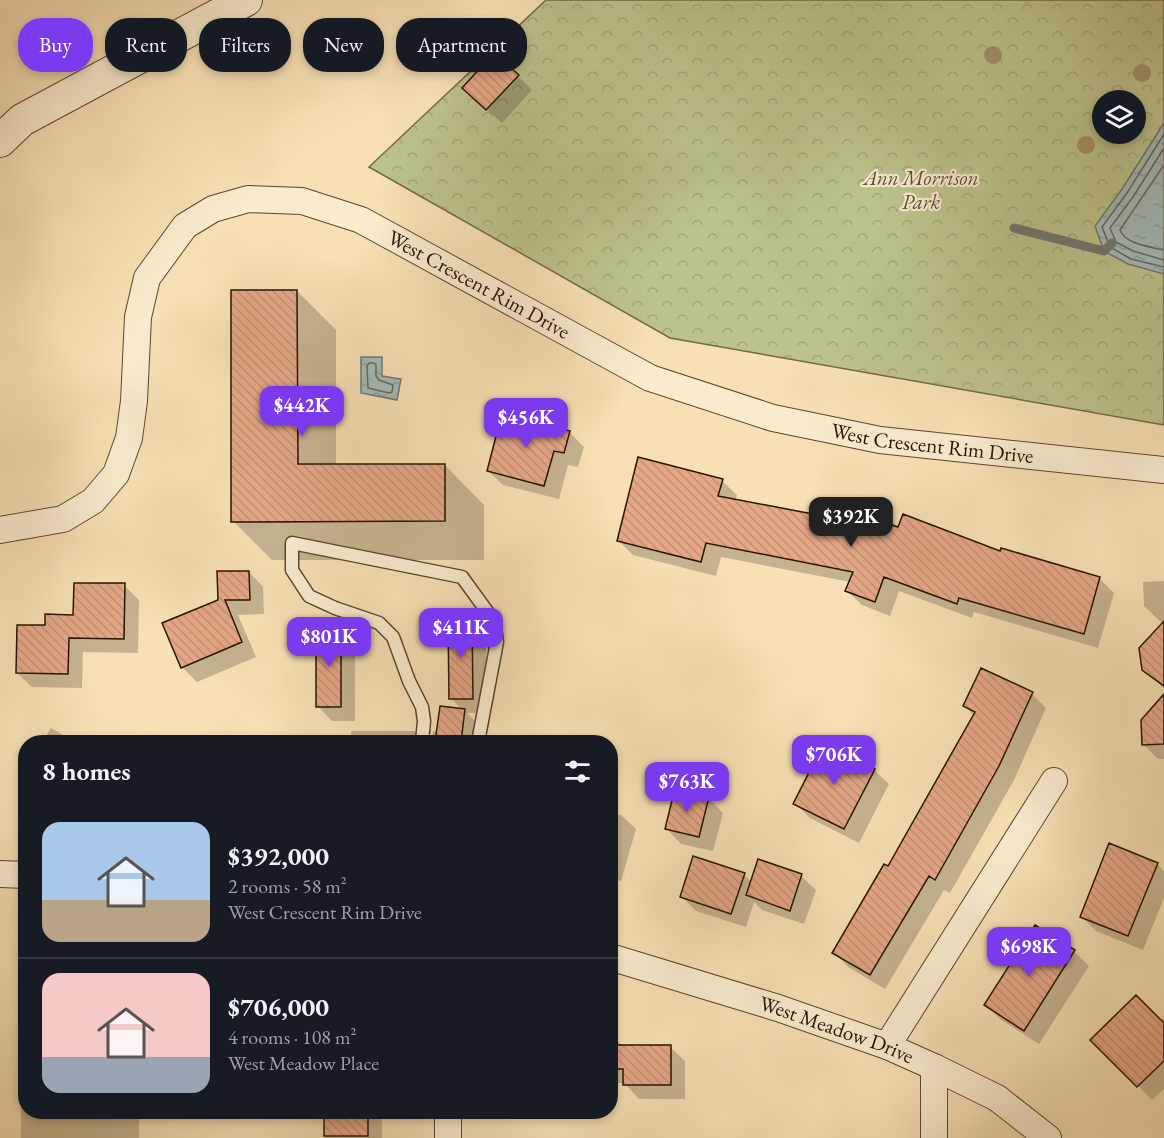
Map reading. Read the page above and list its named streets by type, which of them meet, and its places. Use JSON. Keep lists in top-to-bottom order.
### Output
{
  "streets": {
    "street": ["West Crescent Rim Drive", "West Meadow Drive"]
  },
  "parks": ["Ann Morrison Park"],
  "page": {
    "chip": [
      "Buy",
      "Rent",
      "Filters",
      "New",
      "Apartment"
    ],
    "price": [
      "$442K",
      "$456K",
      "$392K",
      "$411K",
      "$801K",
      "$706K",
      "$763K",
      "$698K"
    ],
    "heading": "8 homes",
    "list": [
      {
        "name": "$392,000",
        "note": "2 rooms · 58 m² · West Crescent Rim Drive"
      },
      {
        "name": "$706,000",
        "note": "4 rooms · 108 m² · West Meadow Place"
      }
    ]
  }
}
